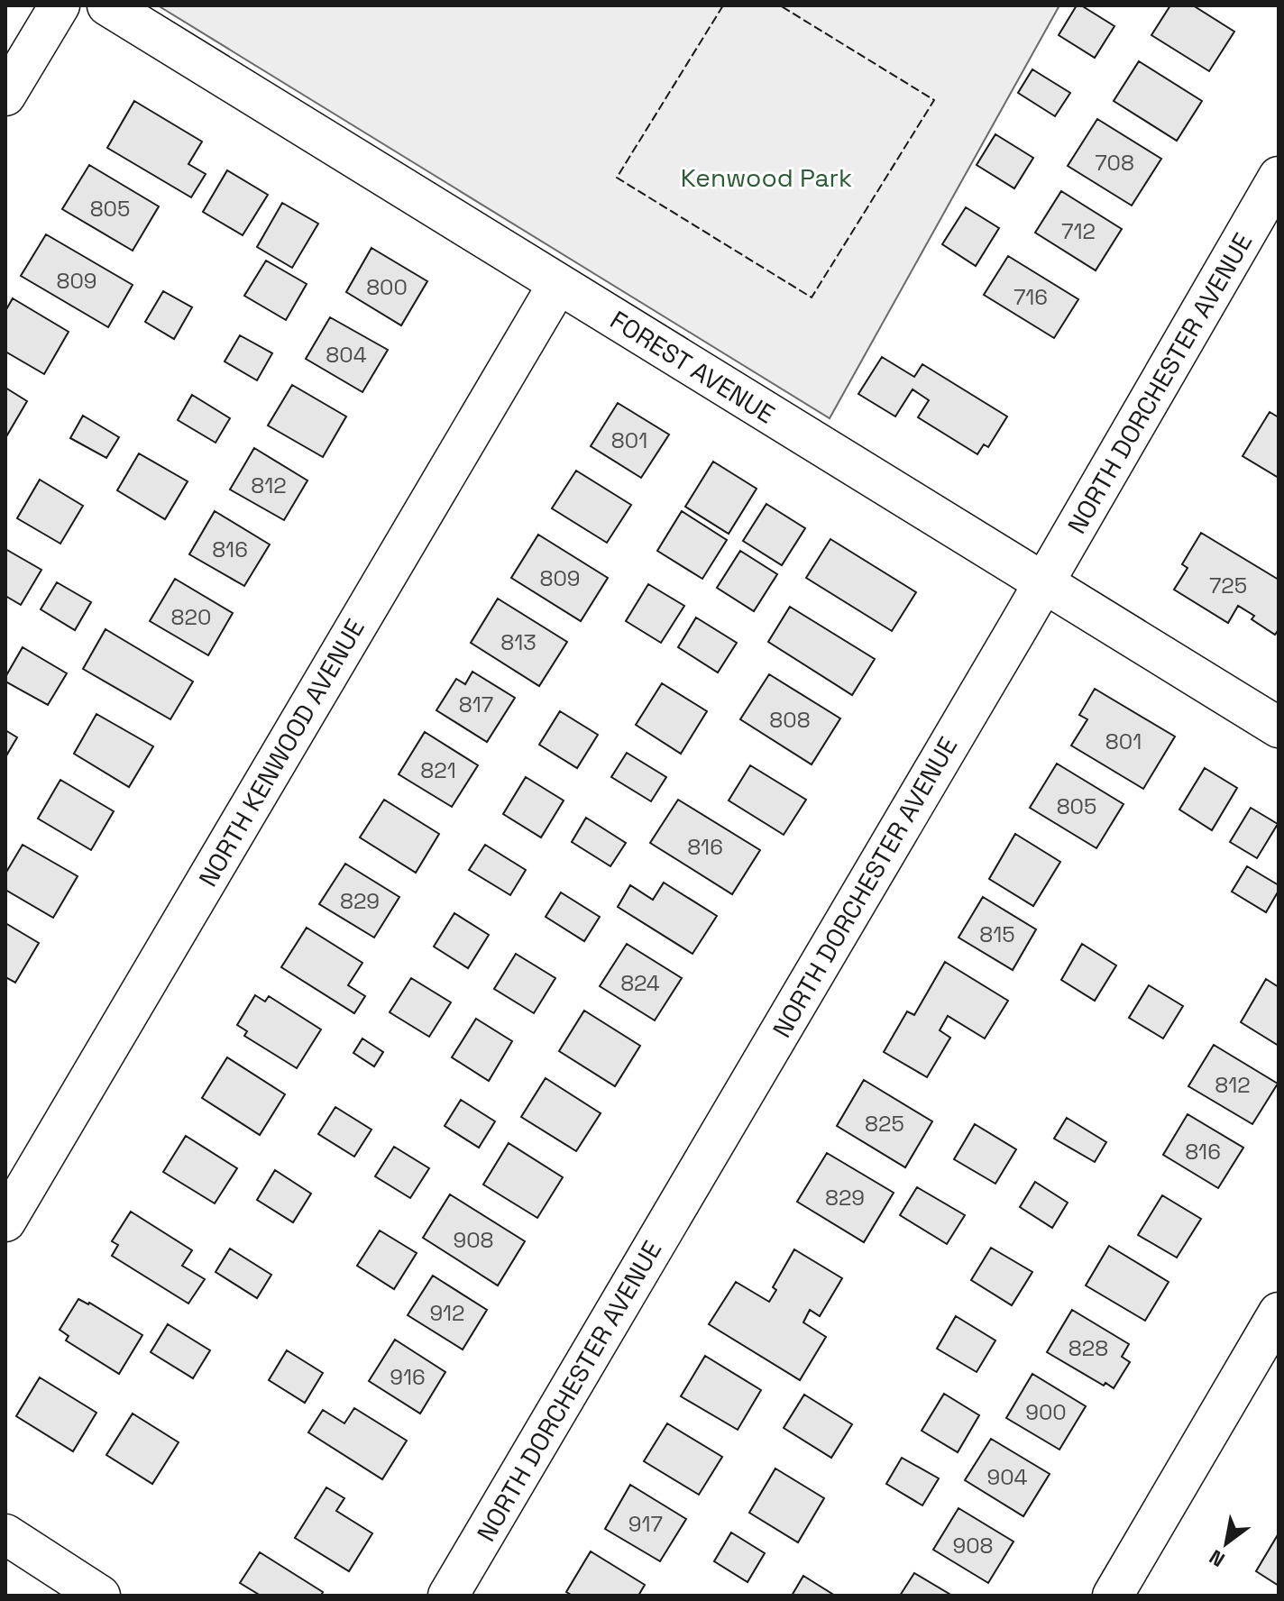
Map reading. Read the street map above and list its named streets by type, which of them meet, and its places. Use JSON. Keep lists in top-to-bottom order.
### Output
{
  "streets": {
    "street": ["FOREST AVENUE", "NORTH DORCHESTER AVENUE", "NORTH KENWOOD AVENUE"]
  },
  "crossings": [
    ["FOREST AVENUE", "NORTH DORCHESTER AVENUE"],
    ["FOREST AVENUE", "NORTH KENWOOD AVENUE"]
  ],
  "parks": ["Kenwood Park"],
  "house_numbers": [
    "708",
    "805",
    "712",
    "809",
    "800",
    "716",
    "804",
    "801",
    "812",
    "816",
    "809",
    "725",
    "820",
    "813",
    "817",
    "808",
    "801",
    "821",
    "805",
    "816",
    "829",
    "815",
    "824",
    "812",
    "825",
    "816",
    "829",
    "908",
    "912",
    "828",
    "916",
    "900",
    "904",
    "917",
    "908"
  ],
  "north": "bottom left"
}
